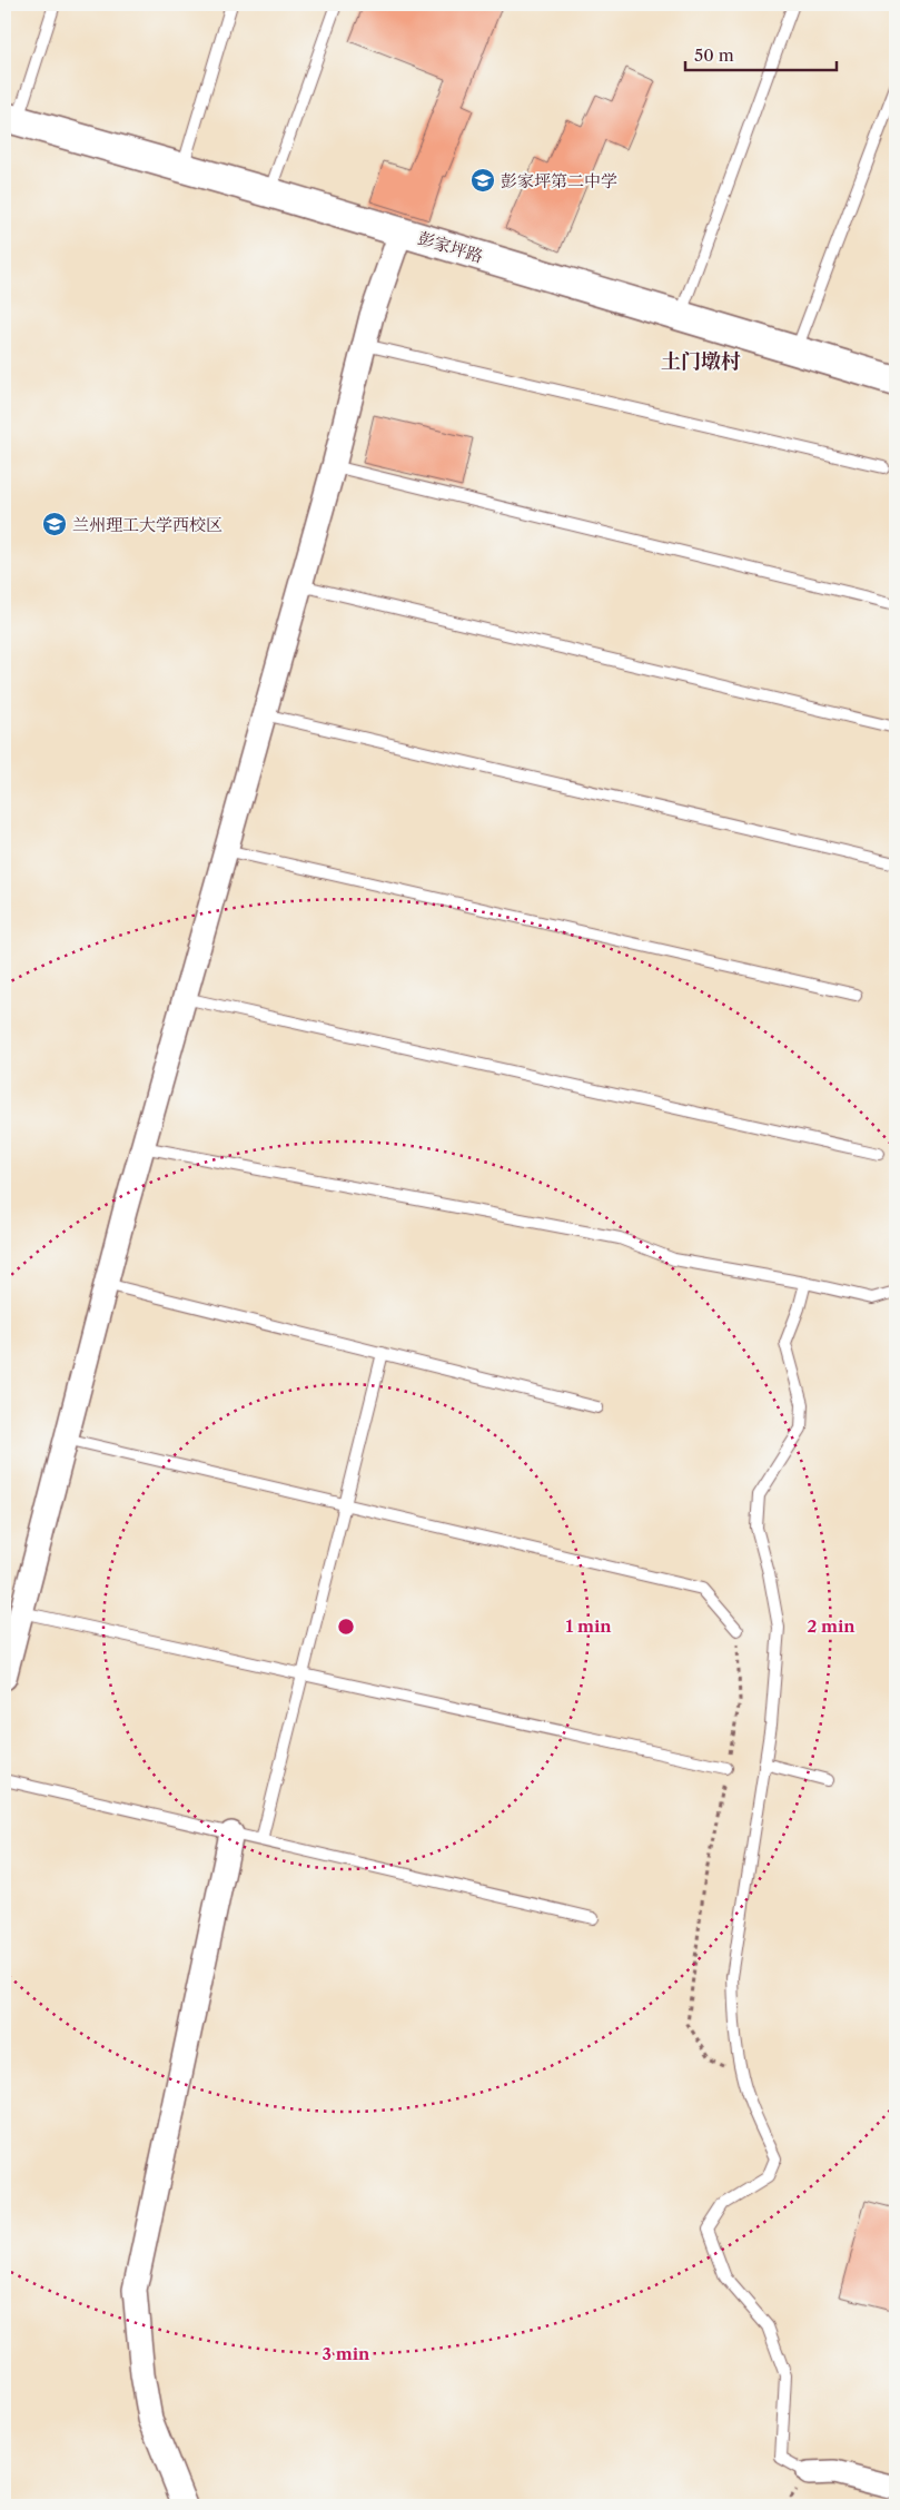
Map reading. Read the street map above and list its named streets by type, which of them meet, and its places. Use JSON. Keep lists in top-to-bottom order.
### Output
{
  "streets": {
    "street": ["彭家坪路"]
  },
  "districts": ["土门墩村"],
  "places": {
    "school or university": ["彭家坪第二中学", "兰州理工大学西校区"]
  },
  "scale_bar": "50 m",
  "rings": ["1 min", "2 min", "3 min"]
}
